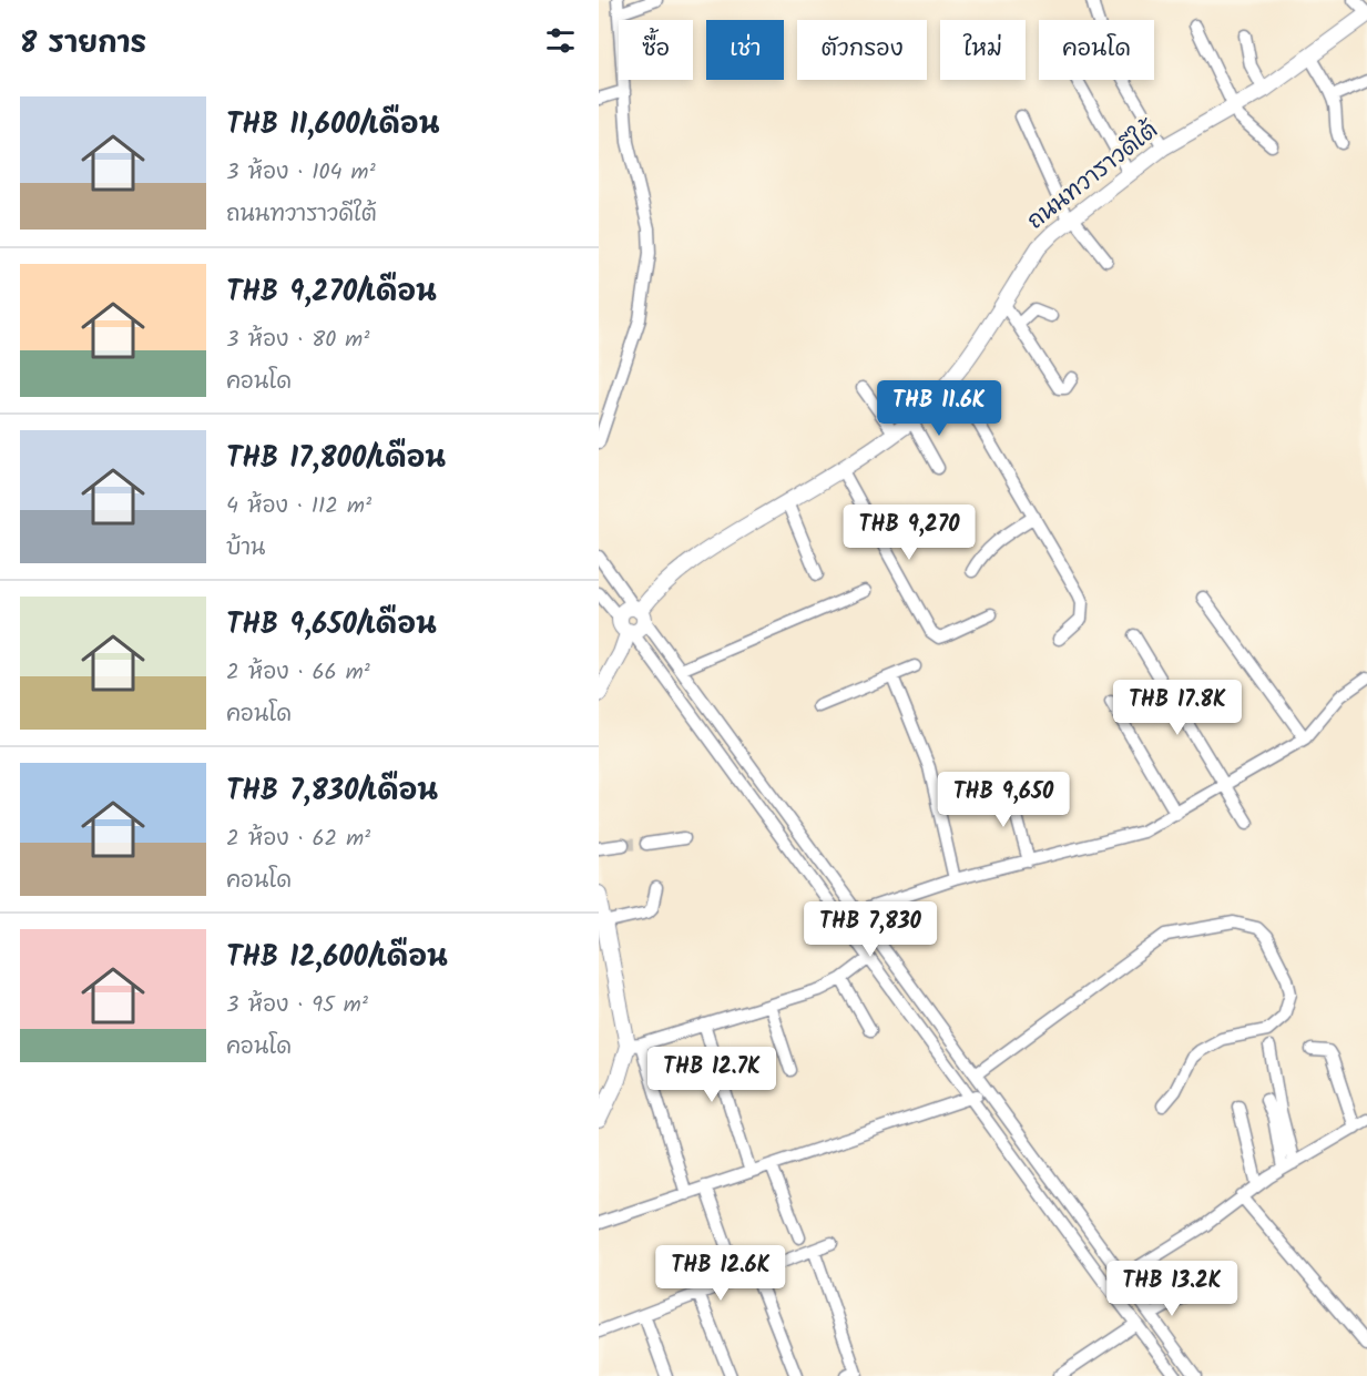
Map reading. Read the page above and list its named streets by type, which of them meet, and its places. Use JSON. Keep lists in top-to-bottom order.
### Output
{
  "streets": {
    "street": ["ถนนทวาราวดีใต้"]
  },
  "page": {
    "heading": "8 รายการ",
    "chip": [
      "ซื้อ",
      "เช่า",
      "ตัวกรอง",
      "ใหม่",
      "คอนโด"
    ],
    "list": [
      {
        "name": "THB 11,600/เดือน",
        "note": "3 ห้อง · 104 m² · ถนนทวาราวดีใต้"
      },
      {
        "name": "THB 9,270/เดือน",
        "note": "3 ห้อง · 80 m² · คอนโด"
      },
      {
        "name": "THB 17,800/เดือน",
        "note": "4 ห้อง · 112 m² · บ้าน"
      },
      {
        "name": "THB 9,650/เดือน",
        "note": "2 ห้อง · 66 m² · คอนโด"
      },
      {
        "name": "THB 7,830/เดือน",
        "note": "2 ห้อง · 62 m² · คอนโด"
      },
      {
        "name": "THB 12,600/เดือน",
        "note": "3 ห้อง · 95 m² · คอนโด"
      }
    ],
    "price": [
      "THB 11.6K",
      "THB 9,270",
      "THB 17.8K",
      "THB 9,650",
      "THB 7,830",
      "THB 12.7K",
      "THB 12.6K",
      "THB 13.2K"
    ]
  }
}
